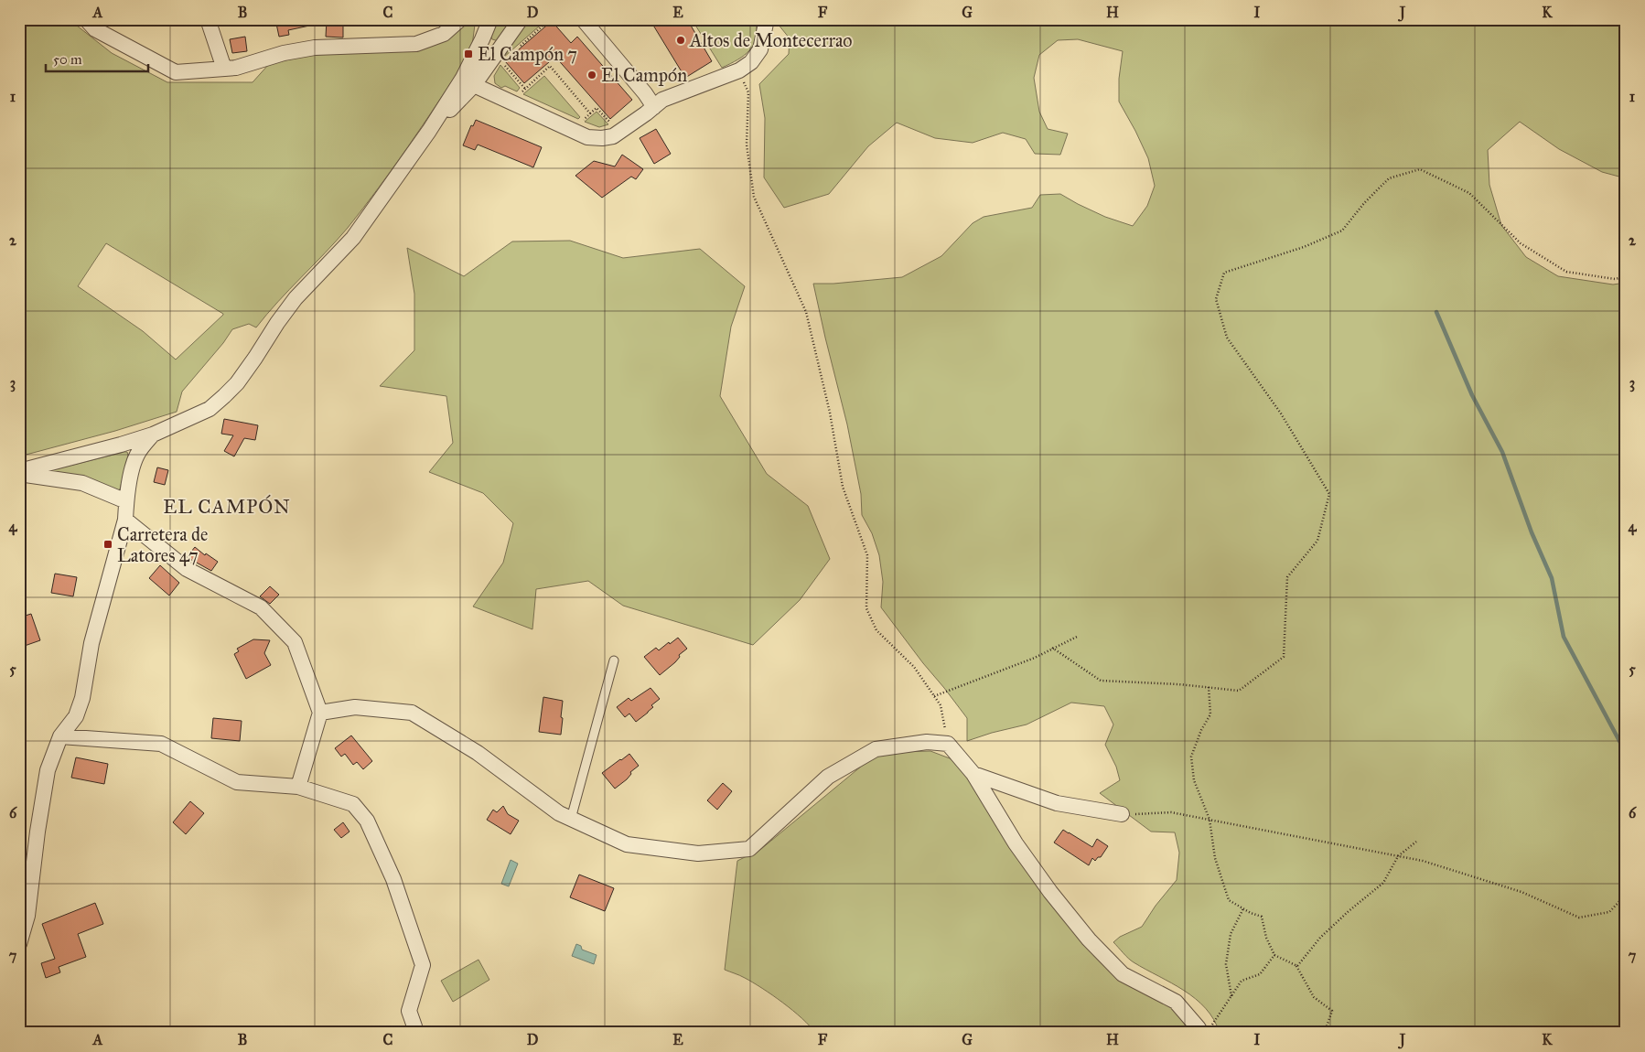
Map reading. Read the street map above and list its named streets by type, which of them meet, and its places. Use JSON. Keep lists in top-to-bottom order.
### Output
{
  "districts": ["EL CAMPÓN"],
  "places": {
    "other": ["Altos de Montecerrao", "El Campón"],
    "transit": ["El Campón 7", "Carretera de Latores 47"]
  },
  "scale_bar": "50 m",
  "grid": {
    "columns": [
      "A",
      "B",
      "C",
      "D",
      "E",
      "F",
      "G",
      "H",
      "I",
      "J",
      "K"
    ],
    "rows": [
      "1",
      "2",
      "3",
      "4",
      "5",
      "6",
      "7"
    ]
  }
}
